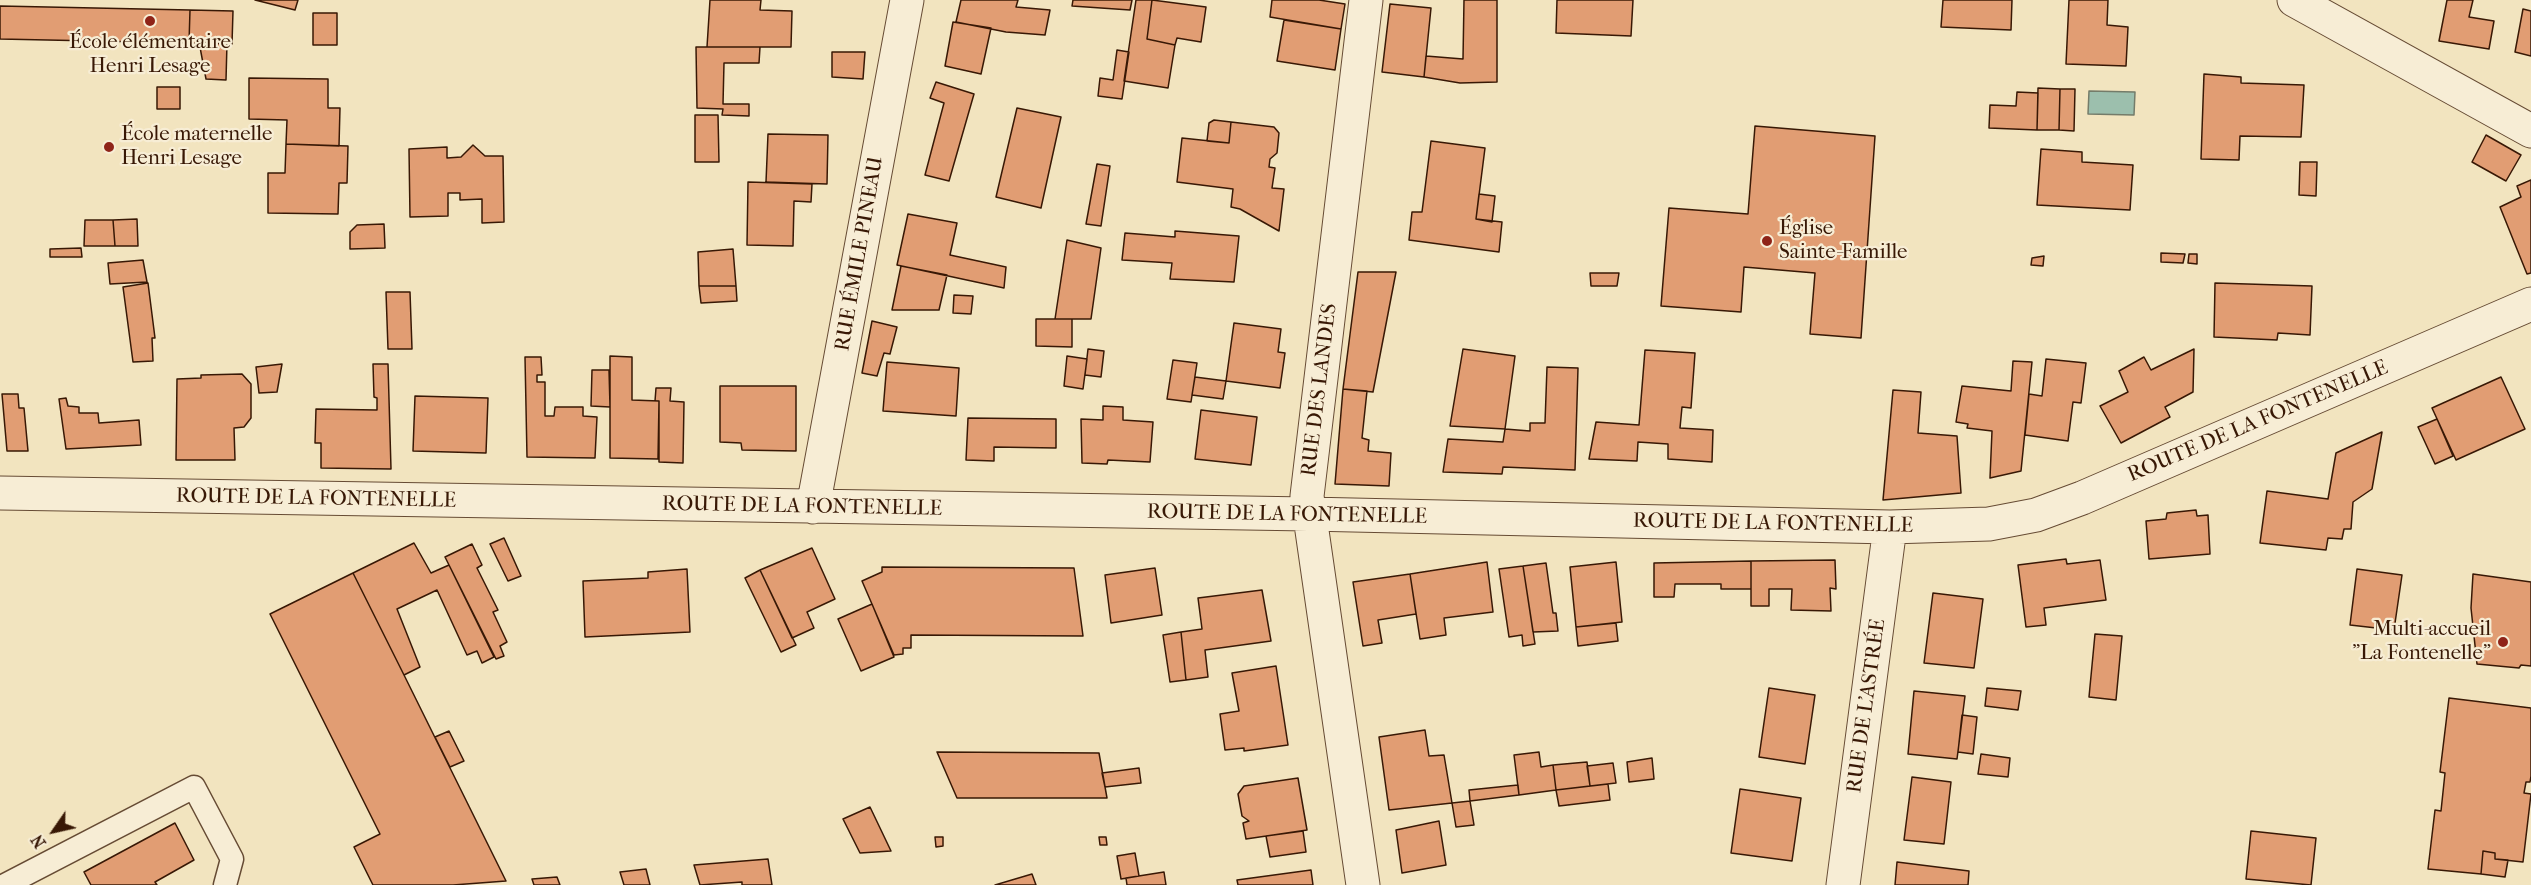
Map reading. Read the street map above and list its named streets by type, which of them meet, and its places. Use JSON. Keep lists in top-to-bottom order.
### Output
{
  "streets": {
    "street": [
      "RUE ÉMILE PINEAU",
      "RUE DES LANDES",
      "ROUTE DE LA FONTENELLE",
      "RUE DE L'ASTRÉE"
    ]
  },
  "crossings": [
    ["RUE ÉMILE PINEAU", "ROUTE DE LA FONTENELLE"],
    ["RUE DES LANDES", "ROUTE DE LA FONTENELLE"],
    ["ROUTE DE LA FONTENELLE", "RUE DE L'ASTRÉE"]
  ],
  "places": [
    "École élémentaire Henri Lesage",
    "École maternelle Henri Lesage",
    "Église Sainte-Famille",
    "Multi-accueil \"La Fontenelle\""
  ],
  "north": "bottom left"
}
